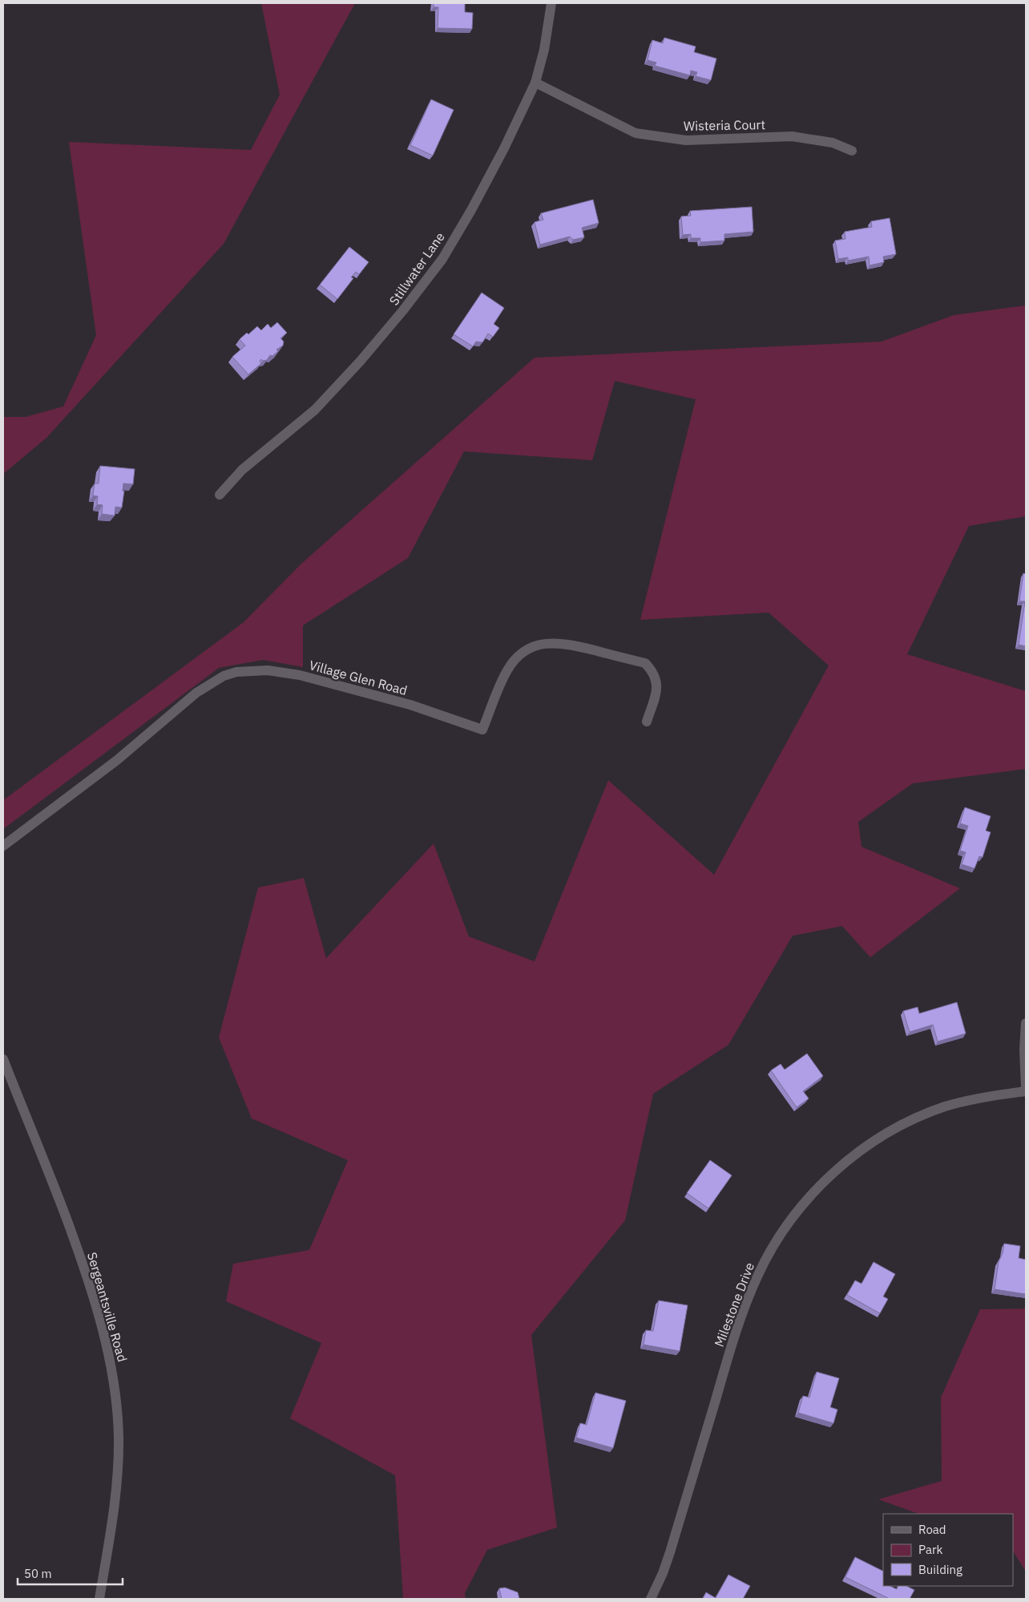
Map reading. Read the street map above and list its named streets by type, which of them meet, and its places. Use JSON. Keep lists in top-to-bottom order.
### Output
{
  "streets": {
    "street": [
      "Wisteria Court",
      "Stillwater Lane",
      "Village Glen Road",
      "Milestone Drive",
      "Sergeantsville Road"
    ]
  },
  "crossings": [
    ["Wisteria Court", "Stillwater Lane"]
  ],
  "legend": ["Road", "Park", "Building"],
  "scale_bar": "50 m"
}
